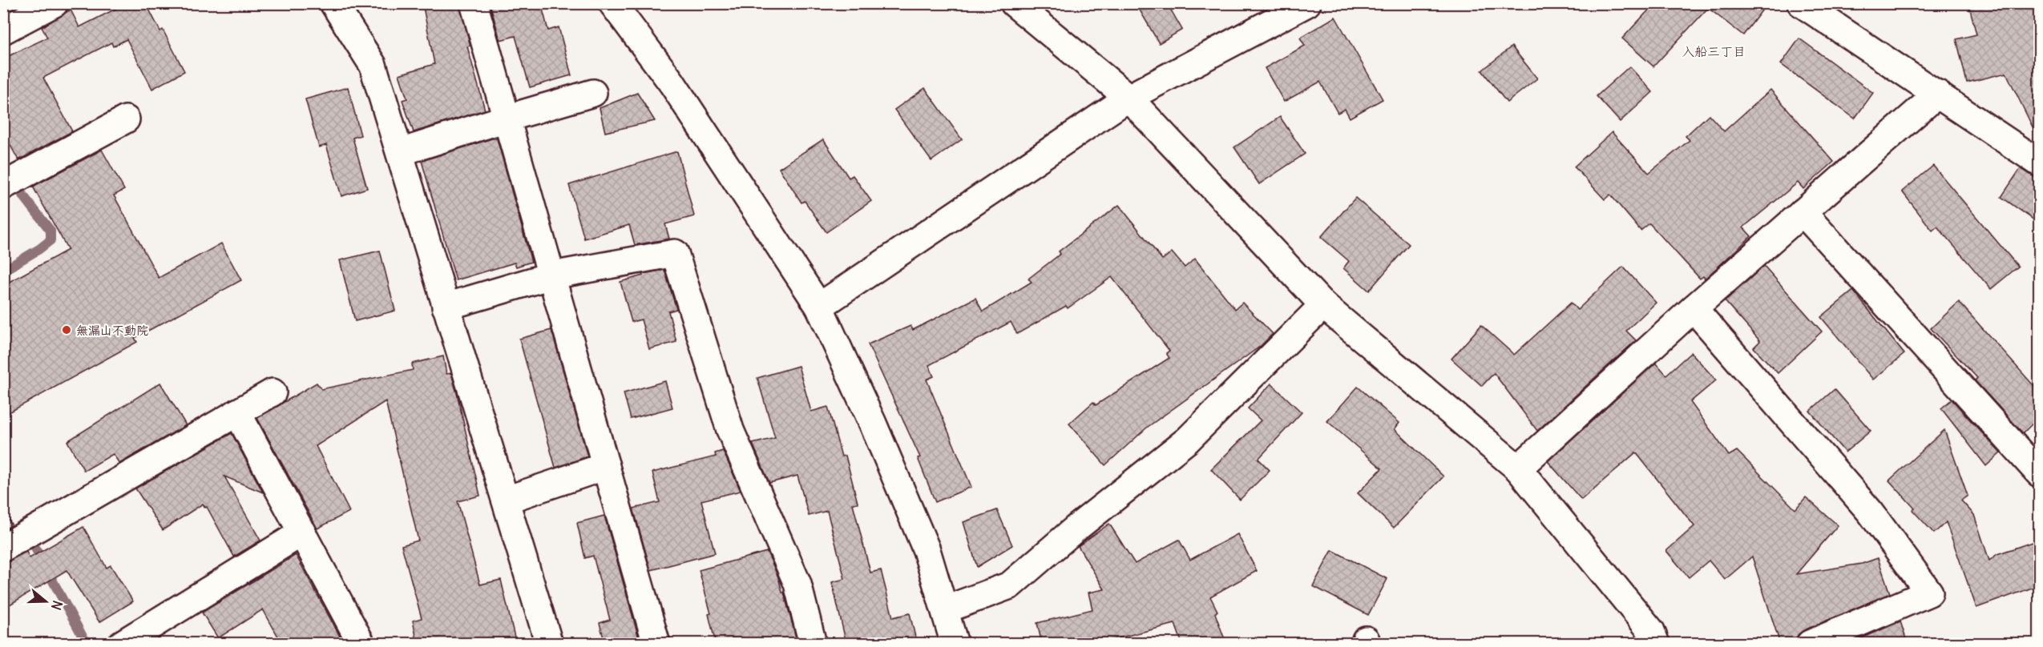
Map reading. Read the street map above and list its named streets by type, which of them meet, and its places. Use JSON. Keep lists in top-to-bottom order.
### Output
{
  "districts": ["入船三丁目"],
  "places": ["無漏山不動院"],
  "north": "right"
}
